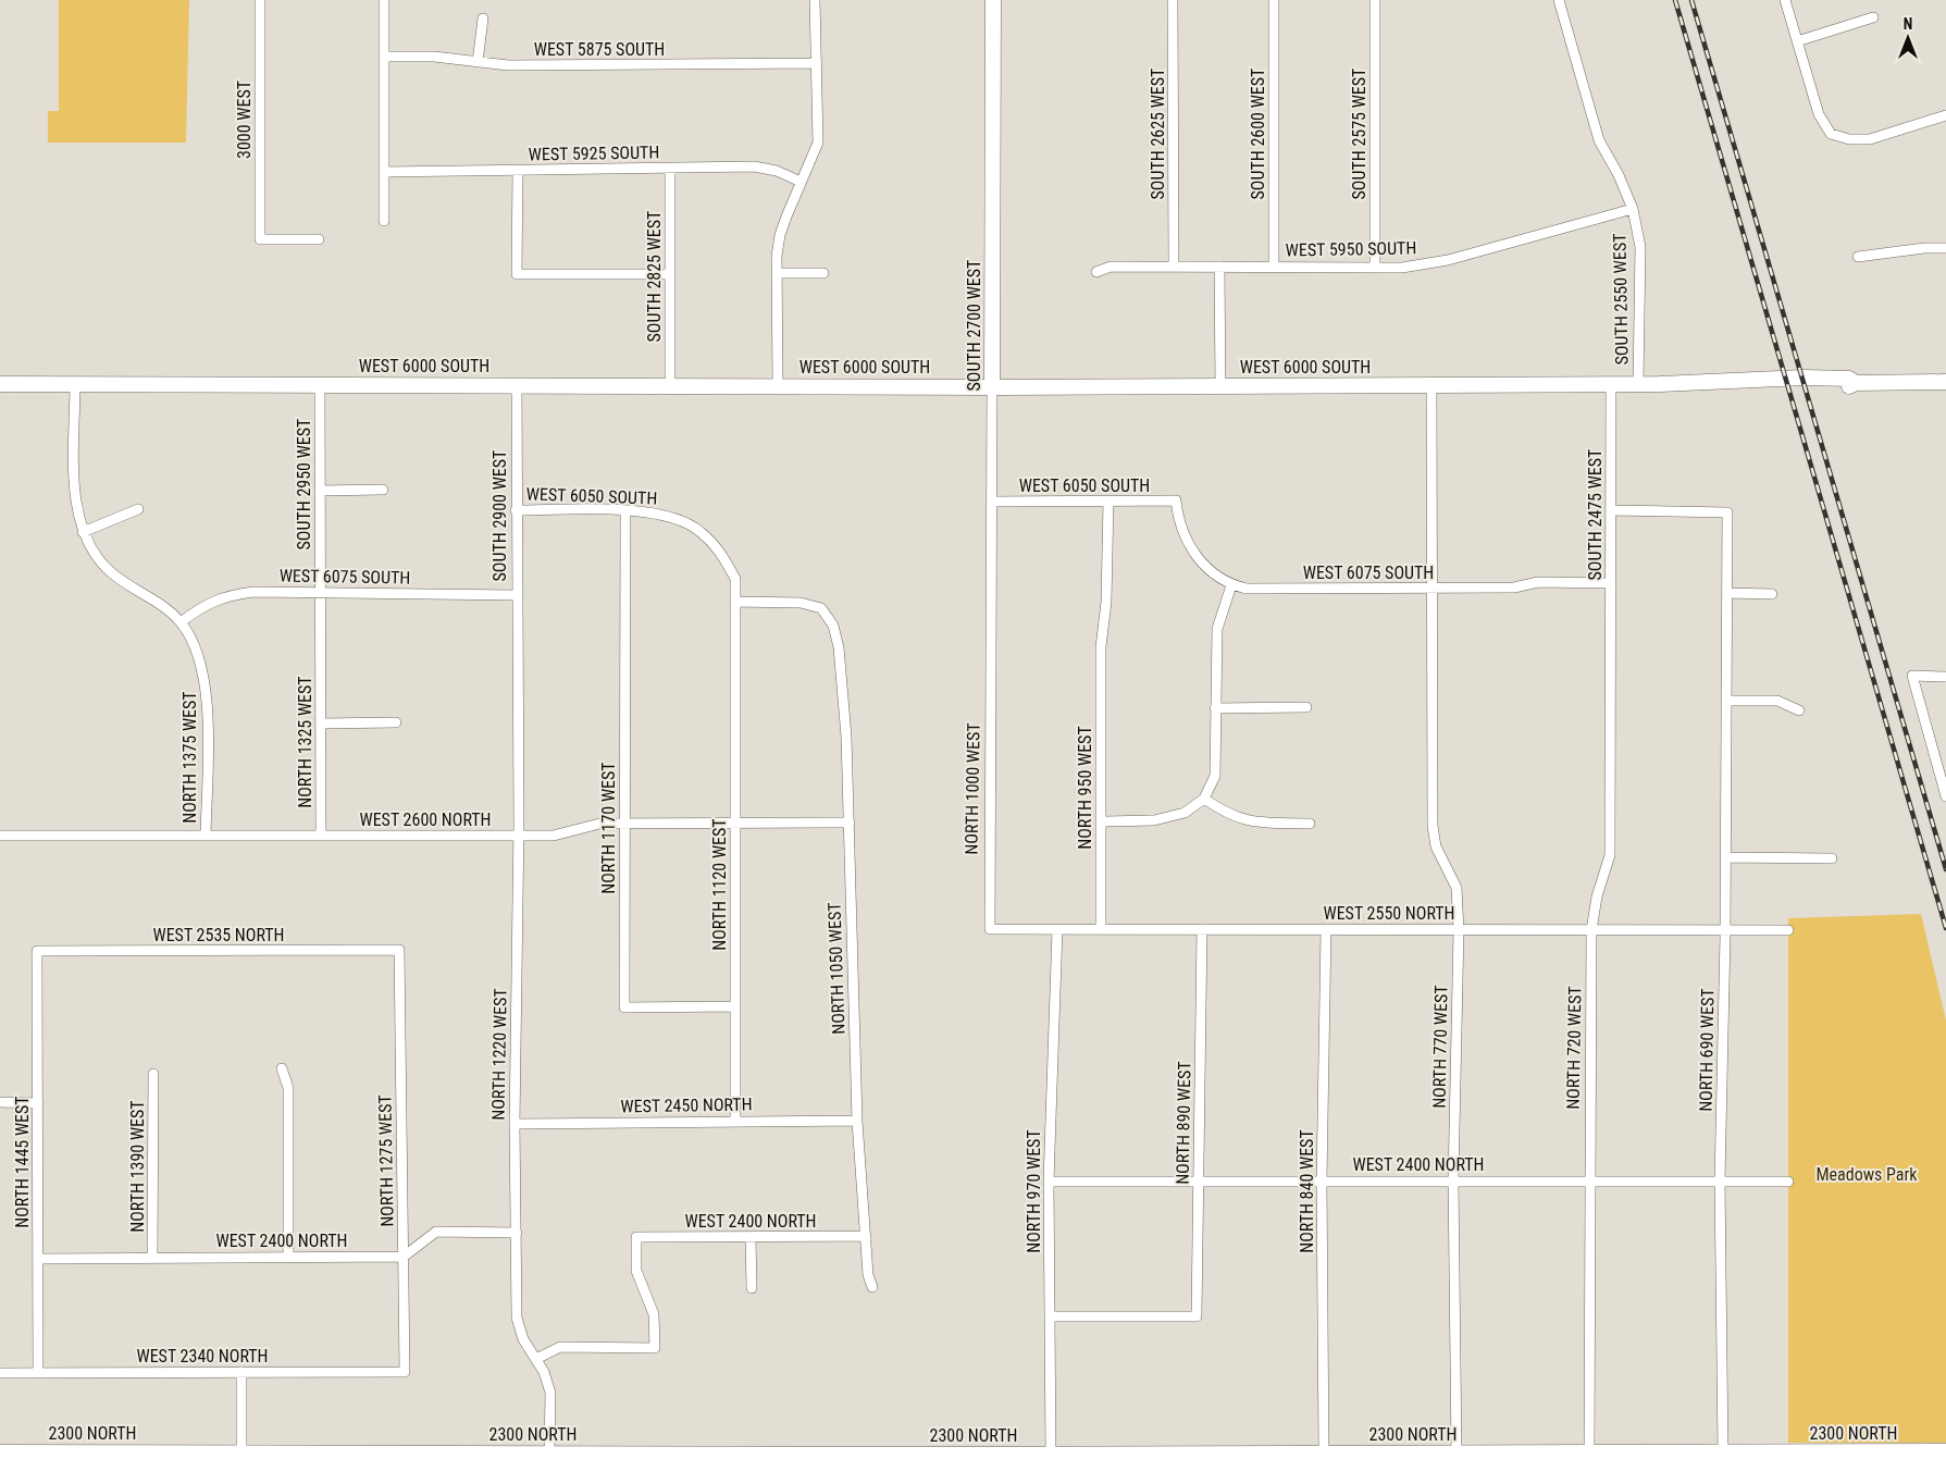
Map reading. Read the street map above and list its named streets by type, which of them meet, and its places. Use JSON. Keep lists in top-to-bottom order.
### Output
{
  "streets": {
    "street": [
      "WEST 5875 SOUTH",
      "3000 WEST",
      "SOUTH 2625 WEST",
      "SOUTH 2600 WEST",
      "SOUTH 2575 WEST",
      "WEST 5925 SOUTH",
      "WEST 5950 SOUTH",
      "SOUTH 2825 WEST",
      "SOUTH 2550 WEST",
      "SOUTH 2700 WEST",
      "WEST 6000 SOUTH",
      "SOUTH 2950 WEST",
      "WEST 6050 SOUTH",
      "SOUTH 2475 WEST",
      "SOUTH 2900 WEST",
      "WEST 6075 SOUTH",
      "NORTH 1325 WEST",
      "NORTH 1375 WEST",
      "NORTH 950 WEST",
      "NORTH 1000 WEST",
      "WEST 2600 NORTH",
      "NORTH 1170 WEST",
      "NORTH 1120 WEST",
      "WEST 2550 NORTH",
      "WEST 2535 NORTH",
      "NORTH 1050 WEST",
      "NORTH 770 WEST",
      "NORTH 720 WEST",
      "NORTH 690 WEST",
      "NORTH 1220 WEST",
      "WEST 2450 NORTH",
      "NORTH 890 WEST",
      "NORTH 1275 WEST",
      "NORTH 1445 WEST",
      "WEST 2400 NORTH",
      "NORTH 1390 WEST",
      "NORTH 970 WEST",
      "NORTH 840 WEST",
      "WEST 2340 NORTH",
      "2300 NORTH"
    ]
  },
  "crossings": [
    ["SOUTH 2625 WEST", "WEST 5950 SOUTH"],
    ["SOUTH 2600 WEST", "WEST 5950 SOUTH"],
    ["SOUTH 2575 WEST", "WEST 5950 SOUTH"],
    ["WEST 5925 SOUTH", "SOUTH 2825 WEST"],
    ["WEST 5950 SOUTH", "SOUTH 2550 WEST"],
    ["SOUTH 2825 WEST", "WEST 6000 SOUTH"],
    ["SOUTH 2550 WEST", "WEST 6000 SOUTH"],
    ["SOUTH 2700 WEST", "WEST 6000 SOUTH"],
    ["SOUTH 2700 WEST", "WEST 6050 SOUTH"],
    ["SOUTH 2700 WEST", "NORTH 1000 WEST"],
    ["WEST 6000 SOUTH", "SOUTH 2950 WEST"],
    ["WEST 6000 SOUTH", "SOUTH 2475 WEST"],
    ["WEST 6000 SOUTH", "SOUTH 2900 WEST"],
    ["SOUTH 2950 WEST", "WEST 6075 SOUTH"],
    ["SOUTH 2950 WEST", "NORTH 1325 WEST"],
    ["WEST 6050 SOUTH", "SOUTH 2900 WEST"],
    ["WEST 6050 SOUTH", "WEST 6075 SOUTH"],
    ["WEST 6050 SOUTH", "NORTH 950 WEST"],
    ["WEST 6050 SOUTH", "NORTH 1170 WEST"],
    ["WEST 6050 SOUTH", "NORTH 1120 WEST"],
    ["SOUTH 2475 WEST", "WEST 6075 SOUTH"],
    ["SOUTH 2475 WEST", "NORTH 720 WEST"],
    ["SOUTH 2475 WEST", "NORTH 690 WEST"],
    ["SOUTH 2900 WEST", "WEST 6075 SOUTH"],
    ["SOUTH 2900 WEST", "NORTH 1220 WEST"],
    ["WEST 6075 SOUTH", "NORTH 1375 WEST"],
    ["WEST 6075 SOUTH", "NORTH 770 WEST"],
    ["NORTH 1325 WEST", "WEST 2600 NORTH"],
    ["NORTH 1375 WEST", "WEST 2600 NORTH"],
    ["NORTH 950 WEST", "WEST 2550 NORTH"],
    ["NORTH 1000 WEST", "WEST 2550 NORTH"],
    ["WEST 2600 NORTH", "NORTH 1170 WEST"],
    ["WEST 2600 NORTH", "NORTH 1120 WEST"],
    ["WEST 2600 NORTH", "NORTH 1050 WEST"],
    ["WEST 2600 NORTH", "NORTH 1220 WEST"],
    ["NORTH 1170 WEST", "NORTH 1120 WEST"],
    ["NORTH 1120 WEST", "NORTH 1050 WEST"],
    ["NORTH 1120 WEST", "WEST 2450 NORTH"],
    ["WEST 2550 NORTH", "NORTH 770 WEST"],
    ["WEST 2550 NORTH", "NORTH 720 WEST"],
    ["WEST 2550 NORTH", "NORTH 690 WEST"],
    ["WEST 2550 NORTH", "NORTH 890 WEST"],
    ["WEST 2550 NORTH", "NORTH 970 WEST"],
    ["WEST 2550 NORTH", "NORTH 840 WEST"],
    ["WEST 2535 NORTH", "NORTH 1275 WEST"],
    ["WEST 2535 NORTH", "NORTH 1445 WEST"],
    ["NORTH 1050 WEST", "WEST 2450 NORTH"],
    ["NORTH 1050 WEST", "WEST 2400 NORTH"],
    ["NORTH 770 WEST", "WEST 2400 NORTH"],
    ["NORTH 770 WEST", "2300 NORTH"],
    ["NORTH 720 WEST", "WEST 2400 NORTH"],
    ["NORTH 720 WEST", "2300 NORTH"],
    ["NORTH 690 WEST", "WEST 2400 NORTH"],
    ["NORTH 690 WEST", "2300 NORTH"],
    ["NORTH 1220 WEST", "WEST 2450 NORTH"],
    ["NORTH 1220 WEST", "WEST 2400 NORTH"],
    ["NORTH 1220 WEST", "2300 NORTH"],
    ["NORTH 890 WEST", "WEST 2400 NORTH"],
    ["NORTH 890 WEST", "NORTH 970 WEST"],
    ["NORTH 1275 WEST", "WEST 2400 NORTH"],
    ["NORTH 1275 WEST", "WEST 2340 NORTH"],
    ["NORTH 1445 WEST", "WEST 2400 NORTH"],
    ["NORTH 1445 WEST", "WEST 2340 NORTH"],
    ["WEST 2400 NORTH", "NORTH 1390 WEST"],
    ["WEST 2400 NORTH", "NORTH 970 WEST"],
    ["WEST 2400 NORTH", "NORTH 840 WEST"],
    ["NORTH 970 WEST", "2300 NORTH"],
    ["NORTH 840 WEST", "2300 NORTH"]
  ],
  "parks": ["Meadows Park"],
  "north": "top"
}
